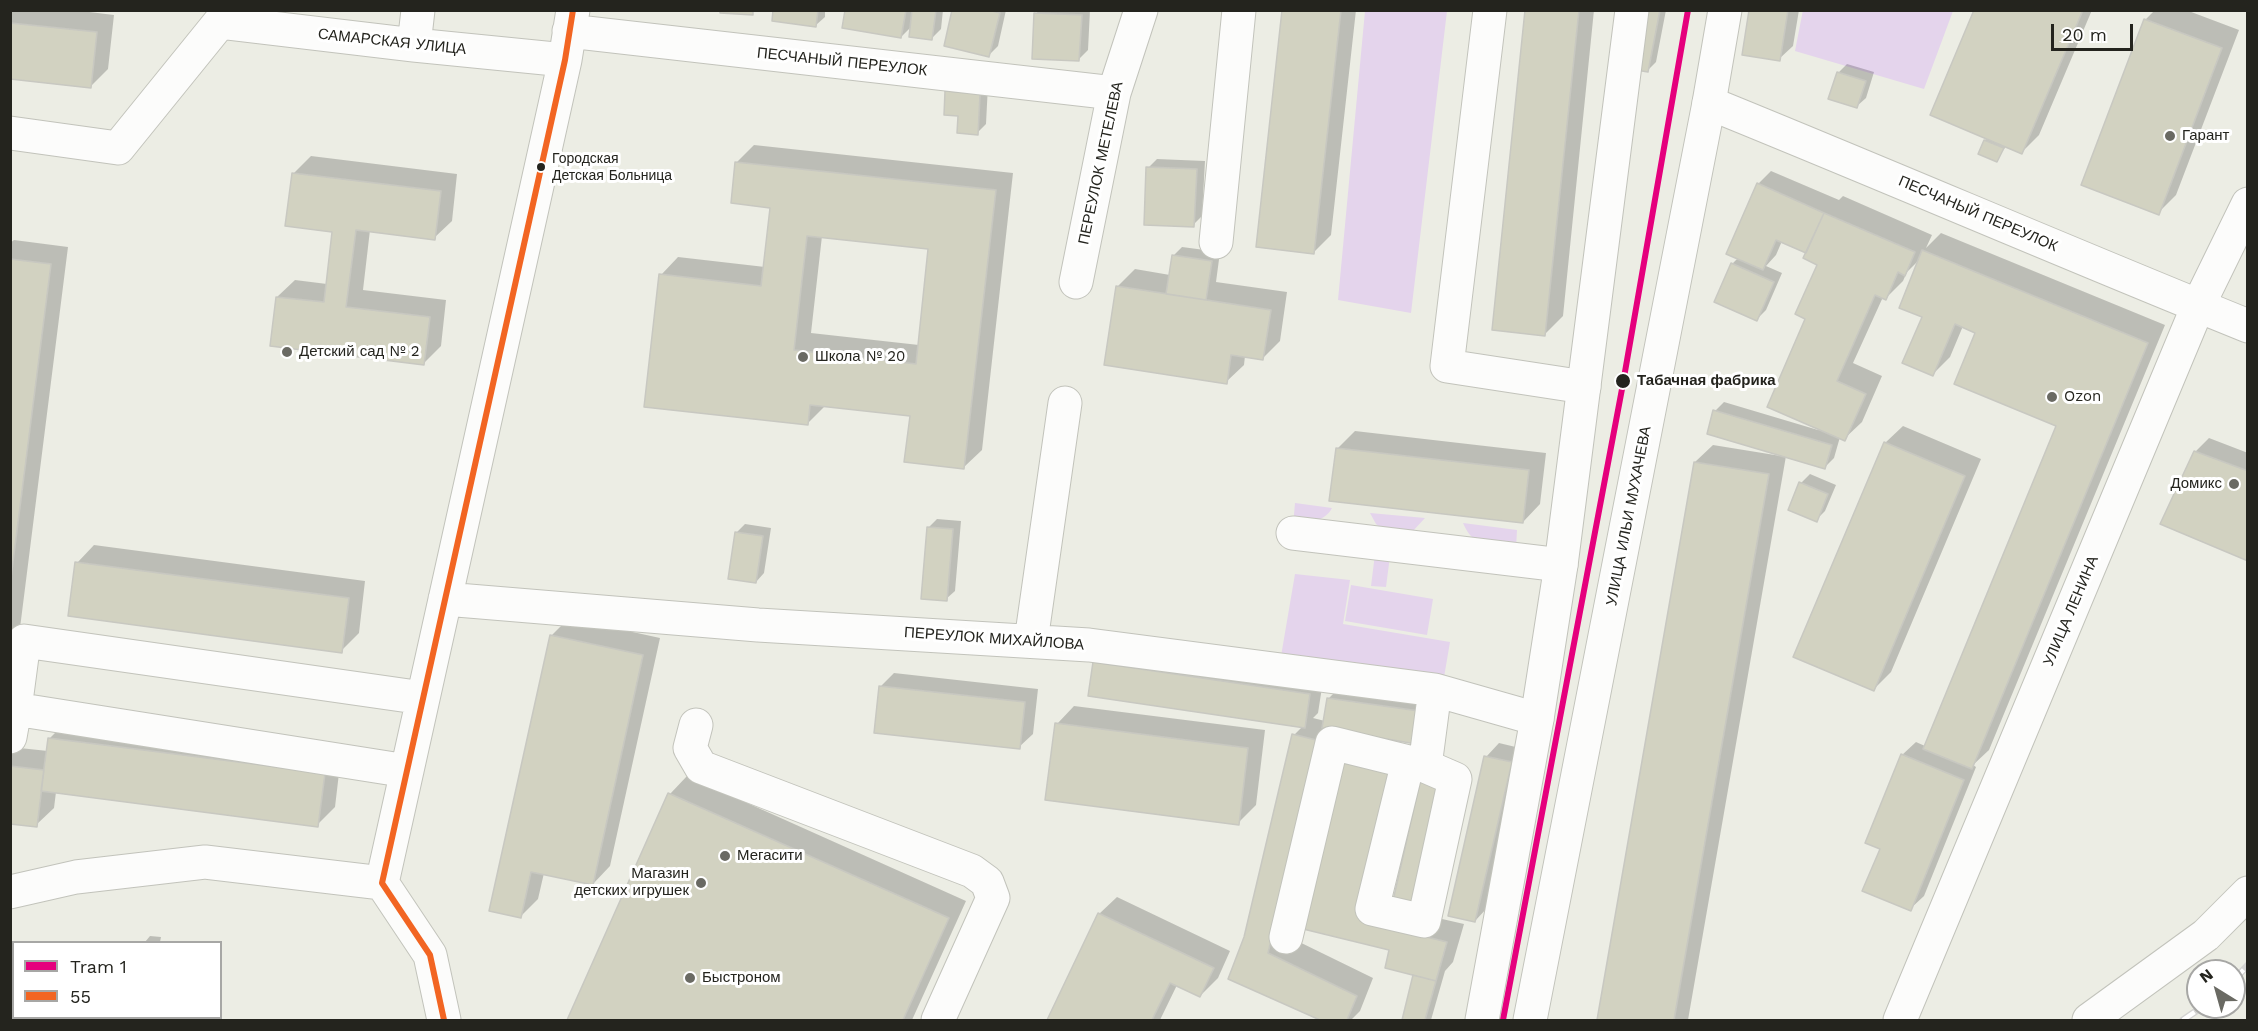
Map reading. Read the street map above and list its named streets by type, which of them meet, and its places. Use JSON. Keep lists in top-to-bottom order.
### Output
{
  "streets": {
    "main road": [
      "САМАРСКАЯ УЛИЦА",
      "ПЕСЧАНЫЙ ПЕРЕУЛОК",
      "ПЕРЕУЛОК МЕТЕЛЕВА",
      "УЛИЦА ИЛЬИ МУХАЧЕВА",
      "УЛИЦА ЛЕНИНА",
      "ПЕРЕУЛОК МИХАЙЛОВА"
    ]
  },
  "crossings": [
    ["САМАРСКАЯ УЛИЦА", "ПЕСЧАНЫЙ ПЕРЕУЛОК"],
    ["ПЕСЧАНЫЙ ПЕРЕУЛОК", "ПЕРЕУЛОК МЕТЕЛЕВА"],
    ["ПЕСЧАНЫЙ ПЕРЕУЛОК", "УЛИЦА ИЛЬИ МУХАЧЕВА"],
    ["ПЕСЧАНЫЙ ПЕРЕУЛОК", "УЛИЦА ЛЕНИНА"]
  ],
  "places": [
    "Гарант",
    "Городская Детская Больница",
    "Детский сад № 2",
    "Школа № 20",
    "Табачная фабрика",
    "Ozon",
    "Домикс",
    "Мегасити",
    "Магазин детских игрушек",
    "Быстроном"
  ],
  "lines": ["tram line 1", "transit line 55"],
  "legend": ["Tram 1", "55"],
  "scale_bar": "20 m",
  "north": "top left"
}
